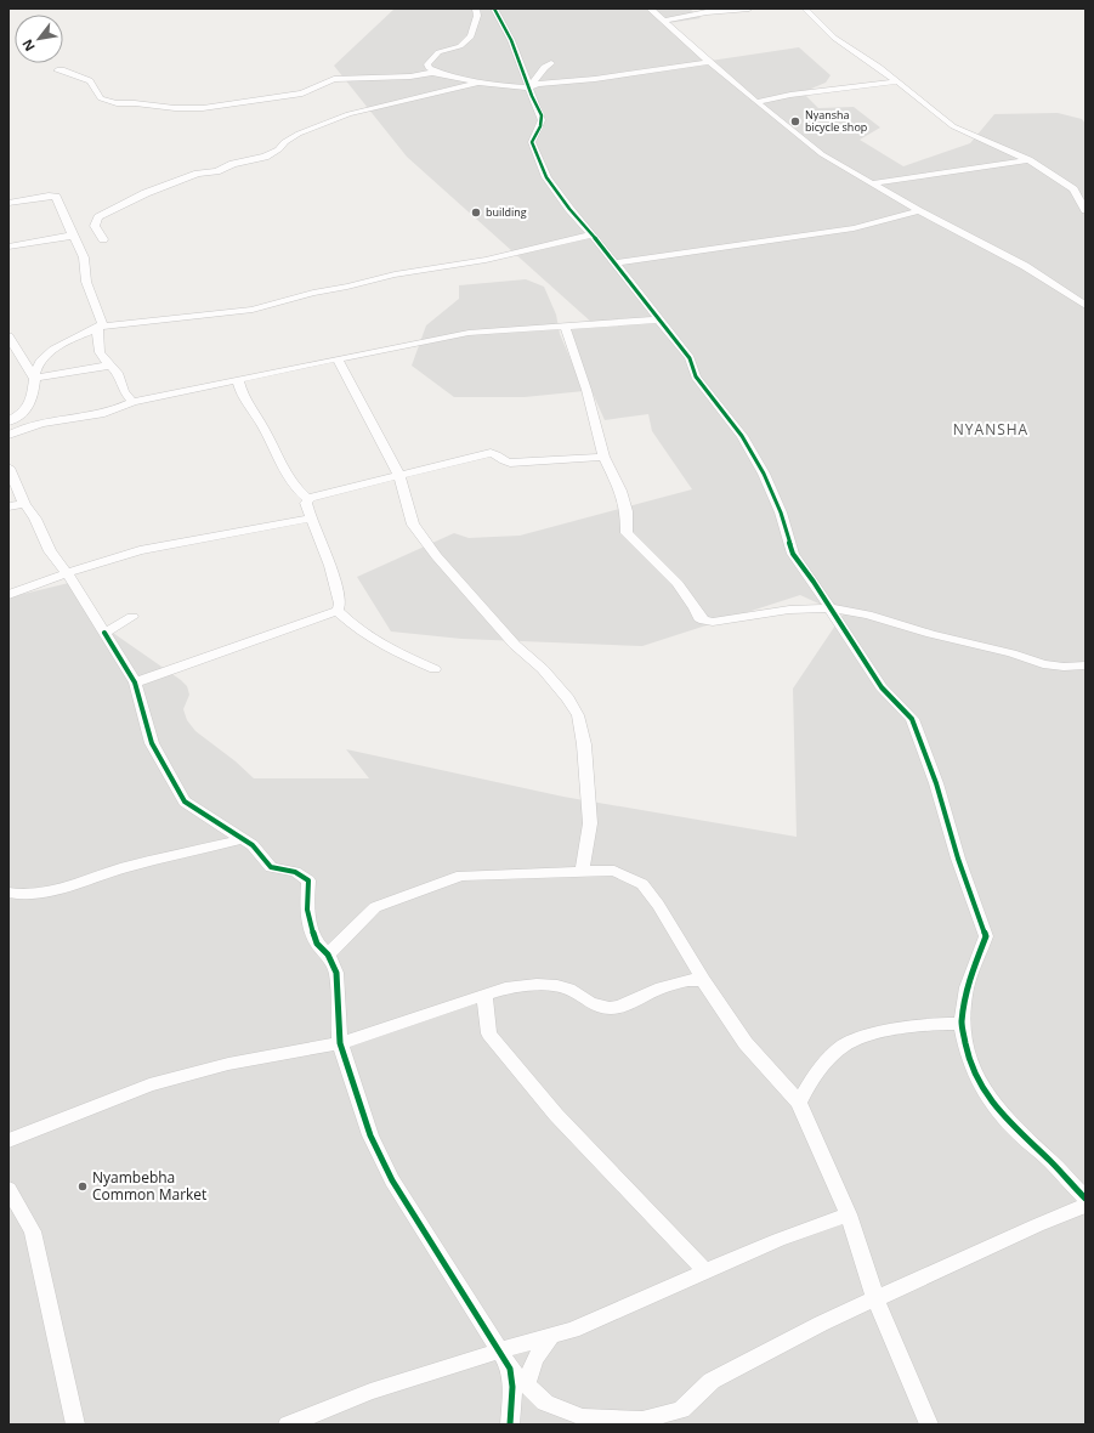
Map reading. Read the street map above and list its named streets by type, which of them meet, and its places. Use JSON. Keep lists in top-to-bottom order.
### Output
{
  "districts": ["NYANSHA"],
  "places": ["Nyansha bicycle shop", "building", "Nyambebha Common Market"],
  "north": "bottom left"
}
